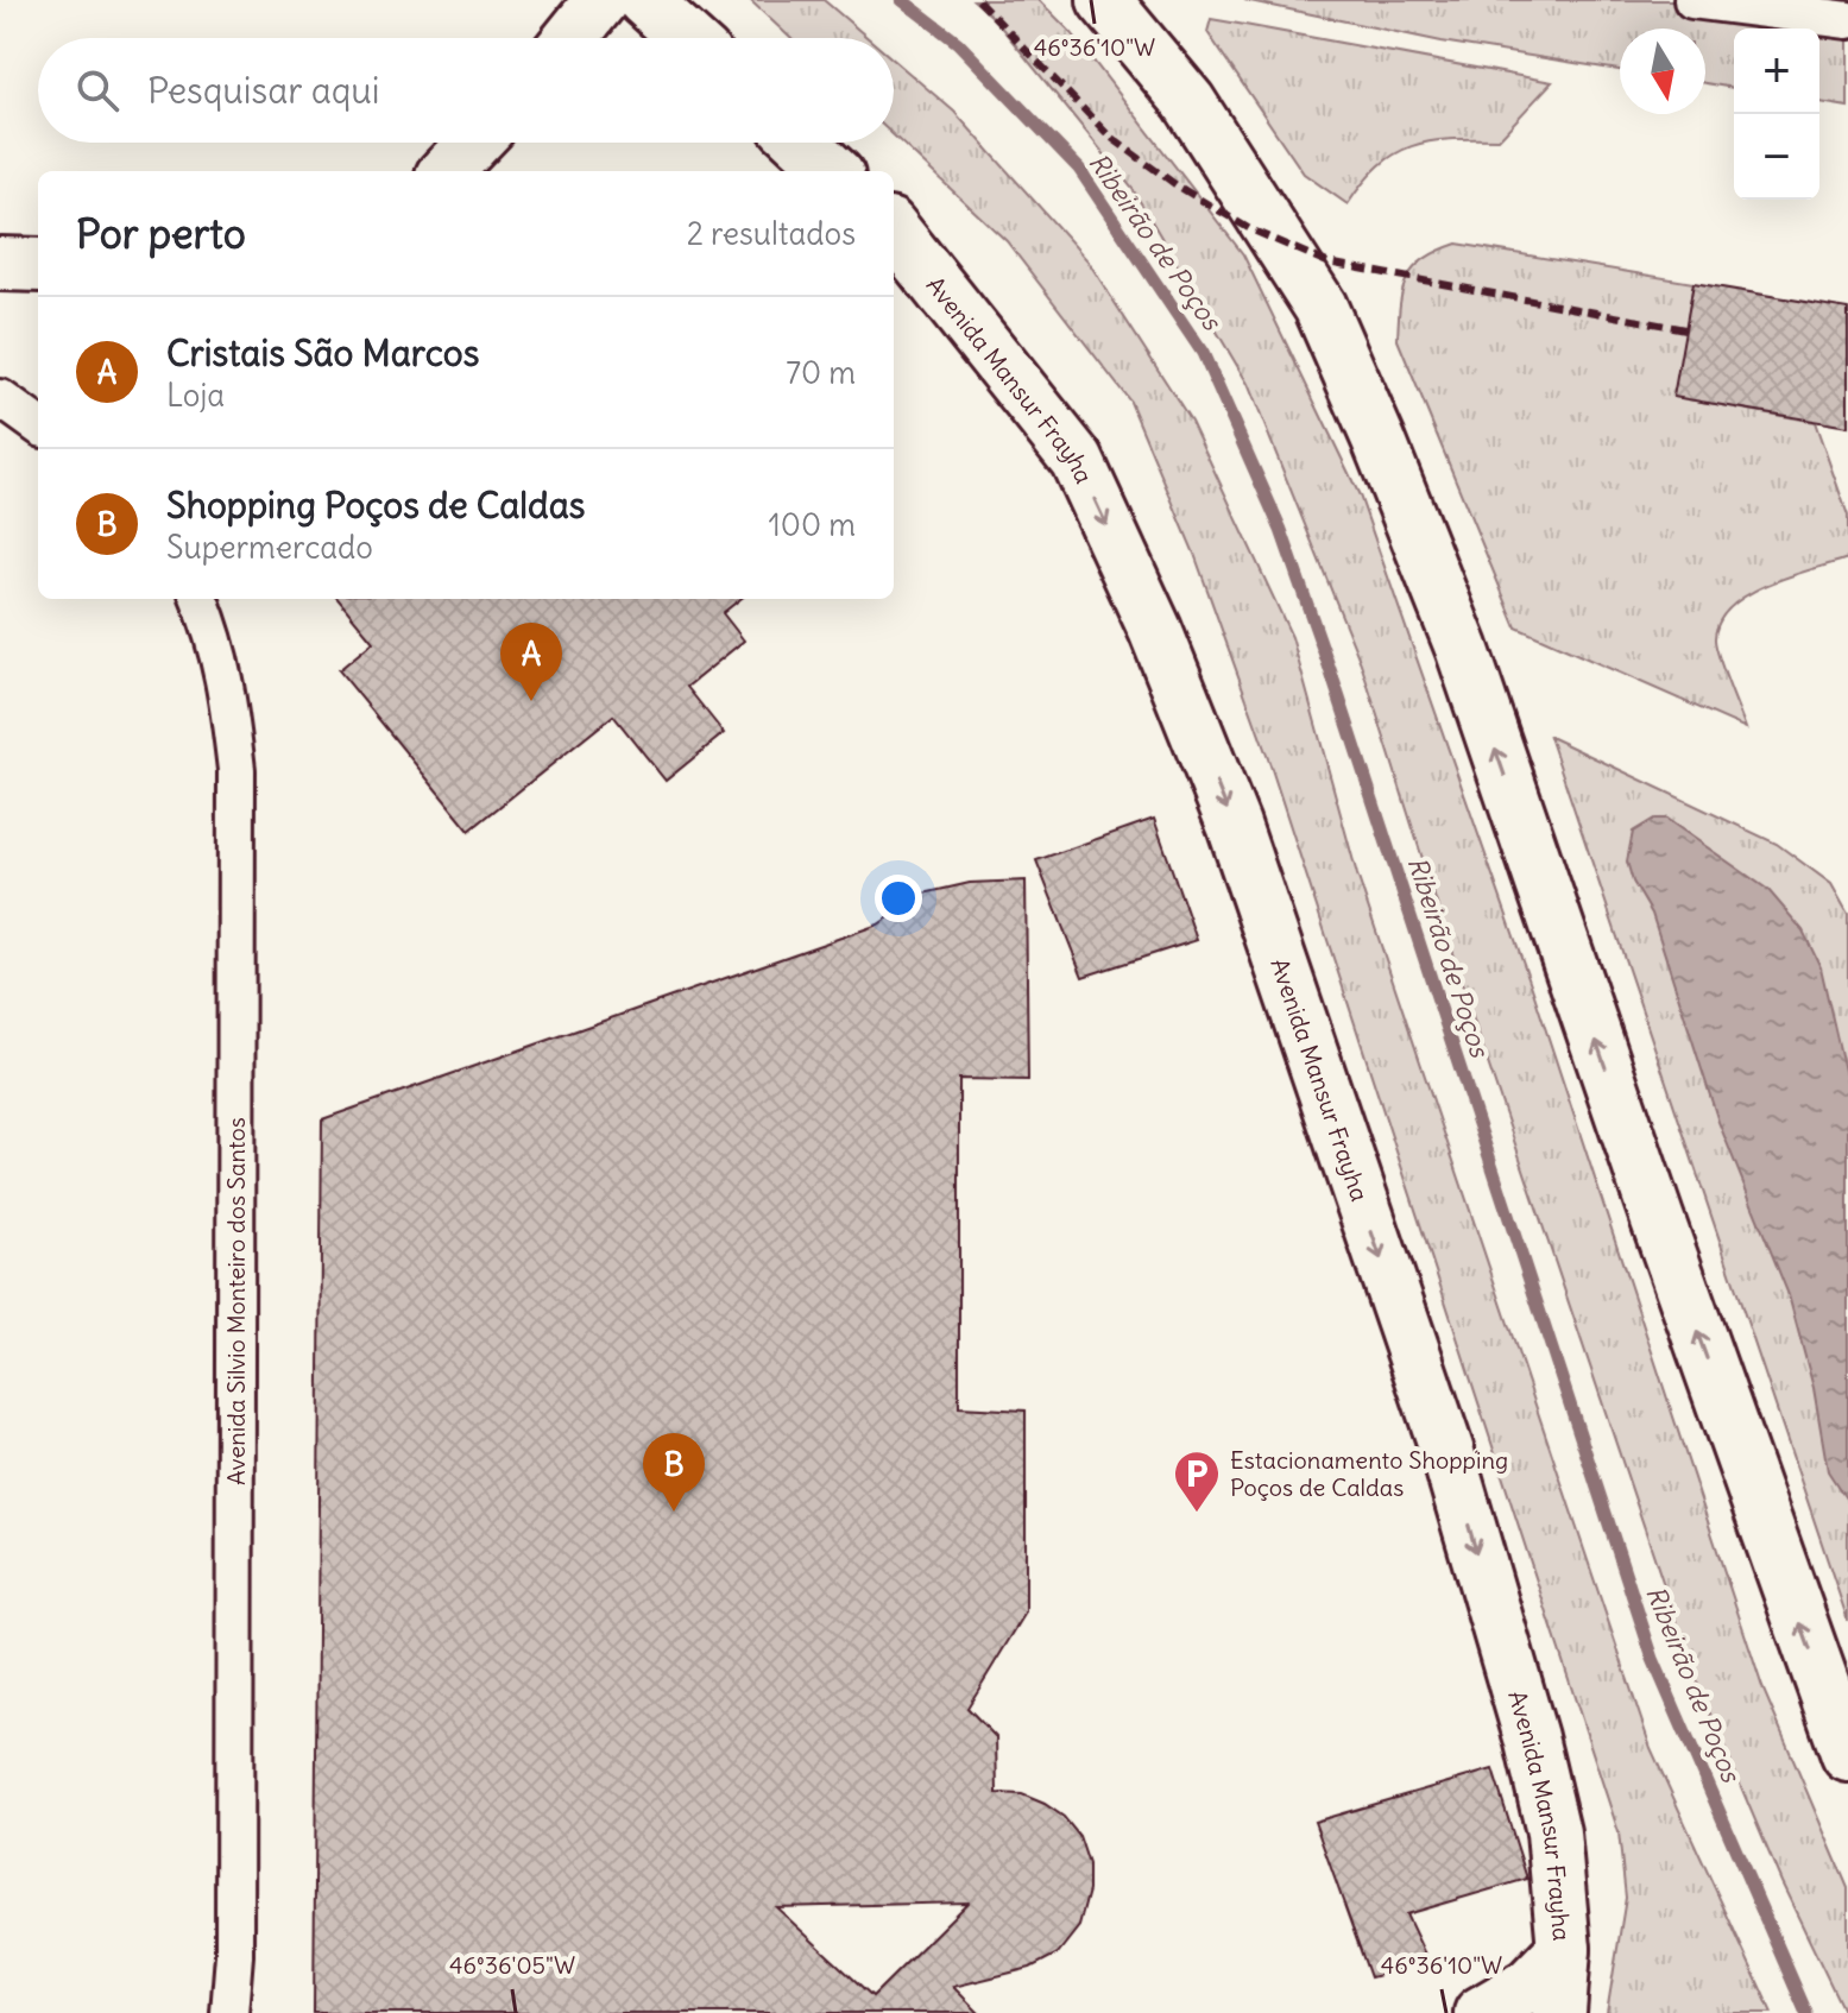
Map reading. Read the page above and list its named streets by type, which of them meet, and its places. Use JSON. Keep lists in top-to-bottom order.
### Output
{
  "streets": {
    "main road": ["Avenida Mansur Frayha"],
    "street": ["Avenida Silvio Monteiro dos Santos"]
  },
  "water": ["Ribeirão de Poços"],
  "places": {
    "parking": ["Estacionamento Shopping Poços de Caldas"]
  },
  "north": "bottom",
  "page": {
    "map_buttons": ["+", "−"],
    "search": "Pesquisar aqui",
    "heading": ["Por perto", "2 resultados"],
    "list": [
      {
        "mark": "A",
        "name": "Cristais São Marcos",
        "note": "Loja",
        "value": "70 m"
      },
      {
        "mark": "B",
        "name": "Shopping Poços de Caldas",
        "note": "Supermercado",
        "value": "100 m"
      }
    ],
    "pins": ["A", "B"]
  },
  "coordinates": ["46°36'10\"W", "46°36'05\"W"]
}
